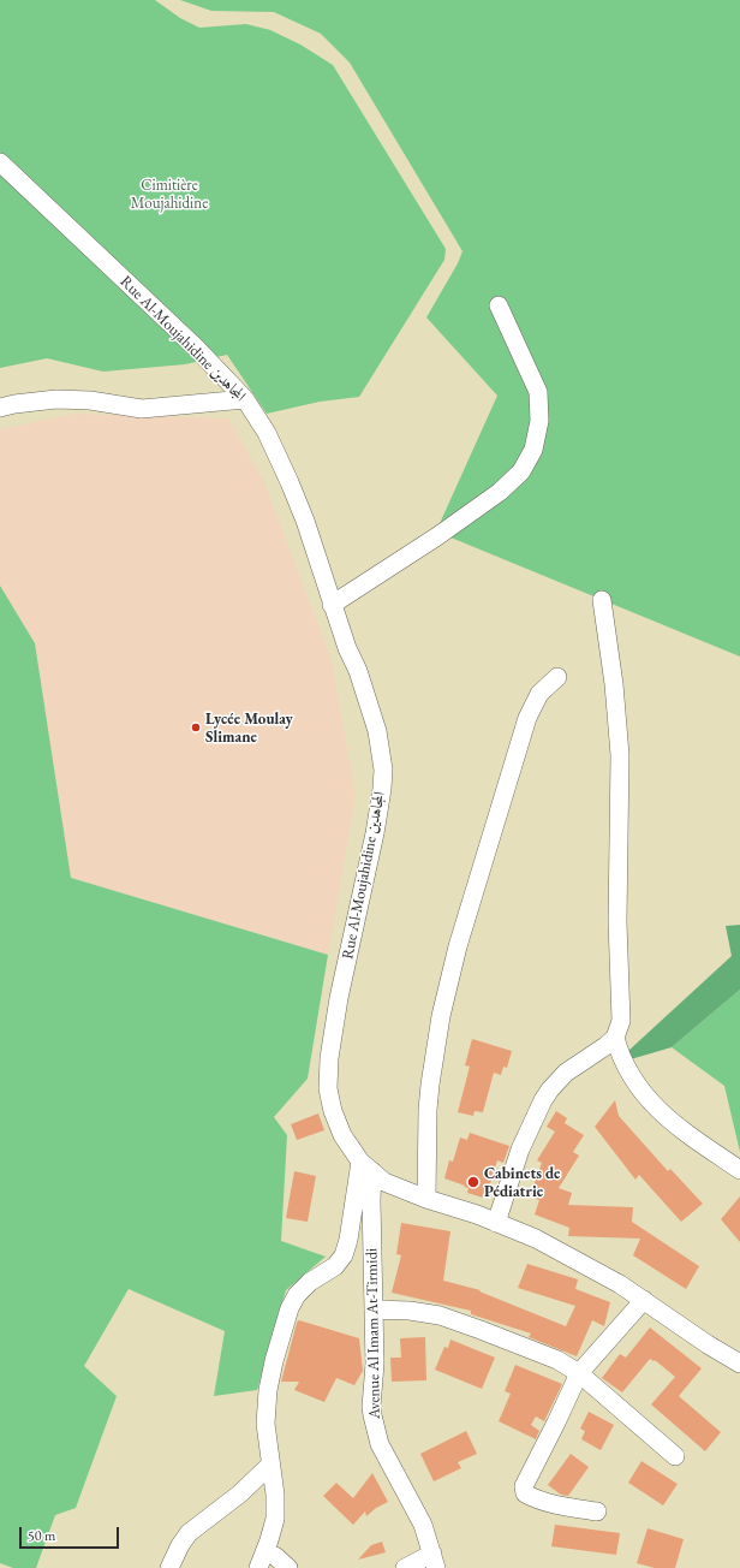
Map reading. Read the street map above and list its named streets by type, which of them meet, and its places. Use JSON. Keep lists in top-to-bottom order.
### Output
{
  "streets": {
    "street": ["Rue Al-Moujahidine المجاهدين", "Avenue Al Imam At-Tirmidi"]
  },
  "crossings": [
    ["Rue Al-Moujahidine المجاهدين", "Avenue Al Imam At-Tirmidi"]
  ],
  "parks": ["Cimitière Moujahidine"],
  "places": ["Lycée Moulay Slimane", "Cabinets de Pédiatrie"],
  "scale_bar": "50 m"
}
